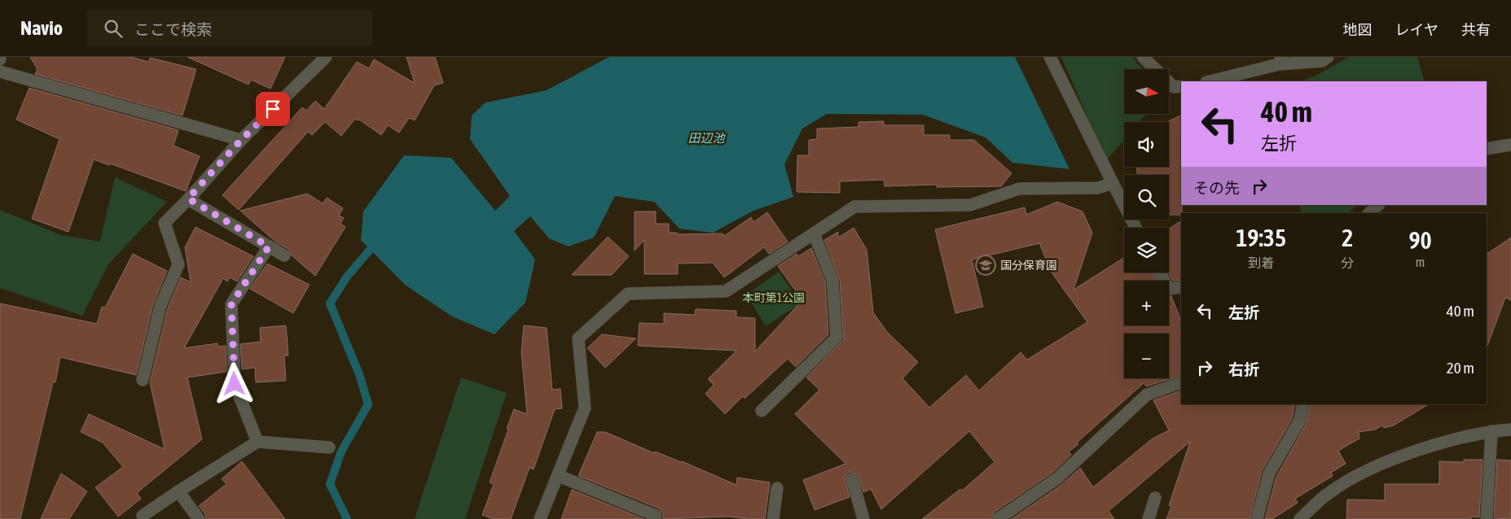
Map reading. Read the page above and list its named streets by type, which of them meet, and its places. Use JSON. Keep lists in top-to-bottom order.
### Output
{
  "water": ["田辺池"],
  "parks": ["本町第1公園"],
  "places": {
    "school or university": ["国分保育園"]
  },
  "north": "right",
  "page": {
    "header": "Navio",
    "search": "ここで検索",
    "nav": ["地図", "レイヤ", "共有"],
    "map_buttons": ["+", "−"],
    "turn": ["40 m", "左折"],
    "then": "その先",
    "eta": [
      "19:35",
      "到着",
      "2",
      "分",
      "90",
      "m"
    ],
    "list": [
      {
        "name": "左折",
        "value": "40 m"
      },
      {
        "name": "右折",
        "value": "20 m"
      }
    ]
  }
}
